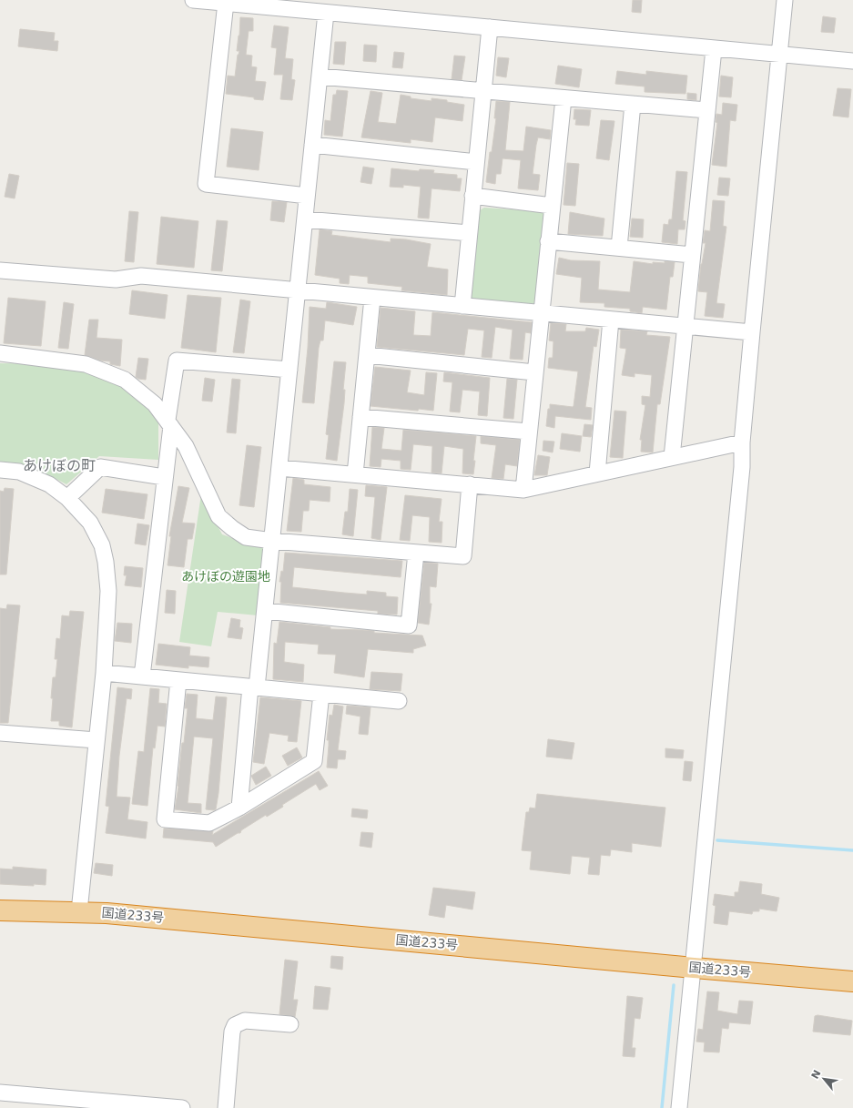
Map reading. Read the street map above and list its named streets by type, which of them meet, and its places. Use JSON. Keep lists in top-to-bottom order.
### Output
{
  "streets": {
    "highway": ["国道233号"]
  },
  "districts": ["あけぼの町"],
  "parks": ["あけぼの遊園地"],
  "north": "top left"
}
